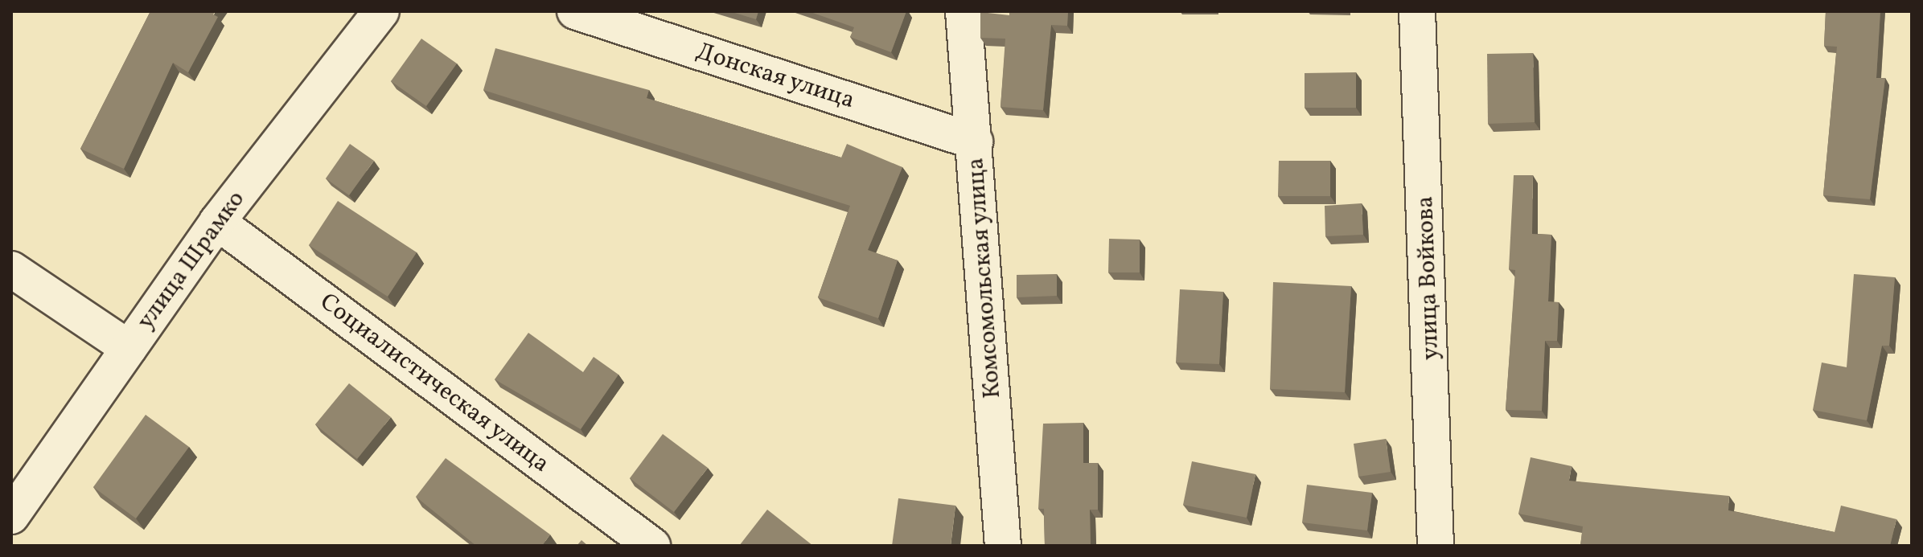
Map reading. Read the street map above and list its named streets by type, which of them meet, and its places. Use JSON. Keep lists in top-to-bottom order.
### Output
{
  "streets": {
    "street": [
      "Донская улица",
      "улица Шрамко",
      "Комсомольская улица",
      "улица Войкова",
      "Социалистическая улица"
    ]
  },
  "crossings": [
    ["Донская улица", "Комсомольская улица"],
    ["улица Шрамко", "Социалистическая улица"]
  ]
}
